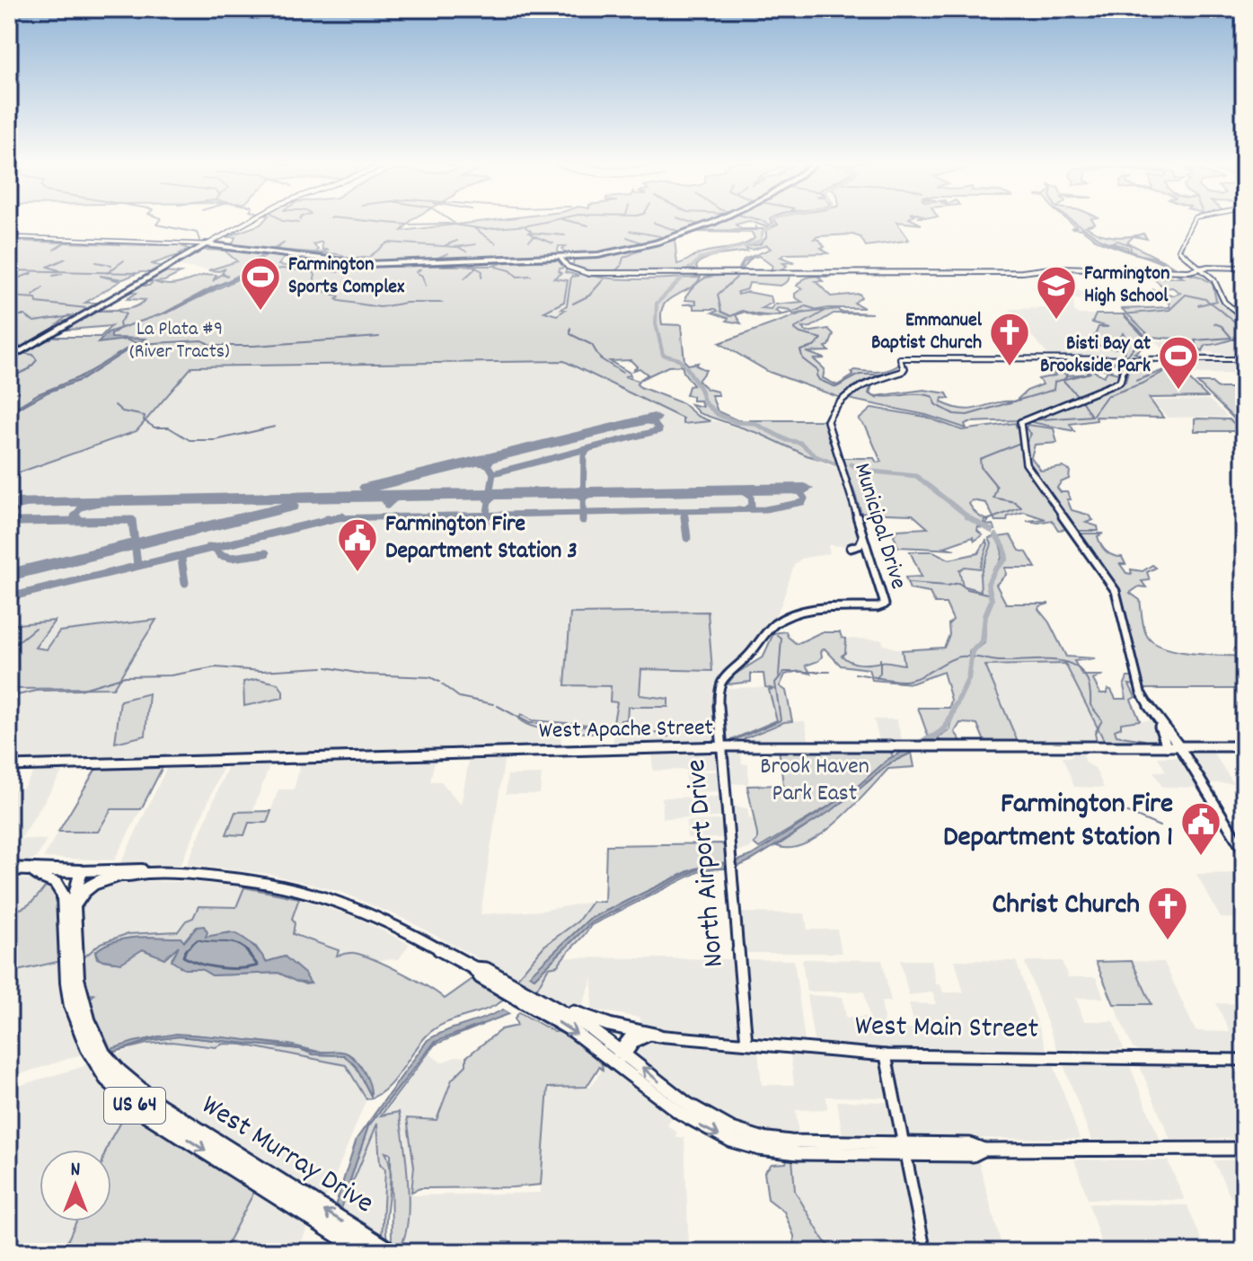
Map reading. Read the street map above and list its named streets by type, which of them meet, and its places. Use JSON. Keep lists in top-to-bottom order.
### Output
{
  "streets": {
    "highway": ["US 64", "West Murray Drive"],
    "main road": [
      "Municipal Drive",
      "West Apache Street",
      "North Airport Drive",
      "West Main Street"
    ]
  },
  "crossings": [
    ["Municipal Drive", "North Airport Drive"],
    ["West Apache Street", "North Airport Drive"],
    ["North Airport Drive", "West Main Street"]
  ],
  "parks": ["La Plata #9 (River Tracts)", "Brook Haven Park East"],
  "places": {
    "sports": ["Farmington Sports Complex", "Bisti Bay at Brookside Park"],
    "school or university": ["Farmington High School"],
    "church": ["Emmanuel Baptist Church", "Christ Church"],
    "public building": ["Farmington Fire Department Station 3", "Farmington Fire Department Station 1"]
  },
  "north": "top"
}
